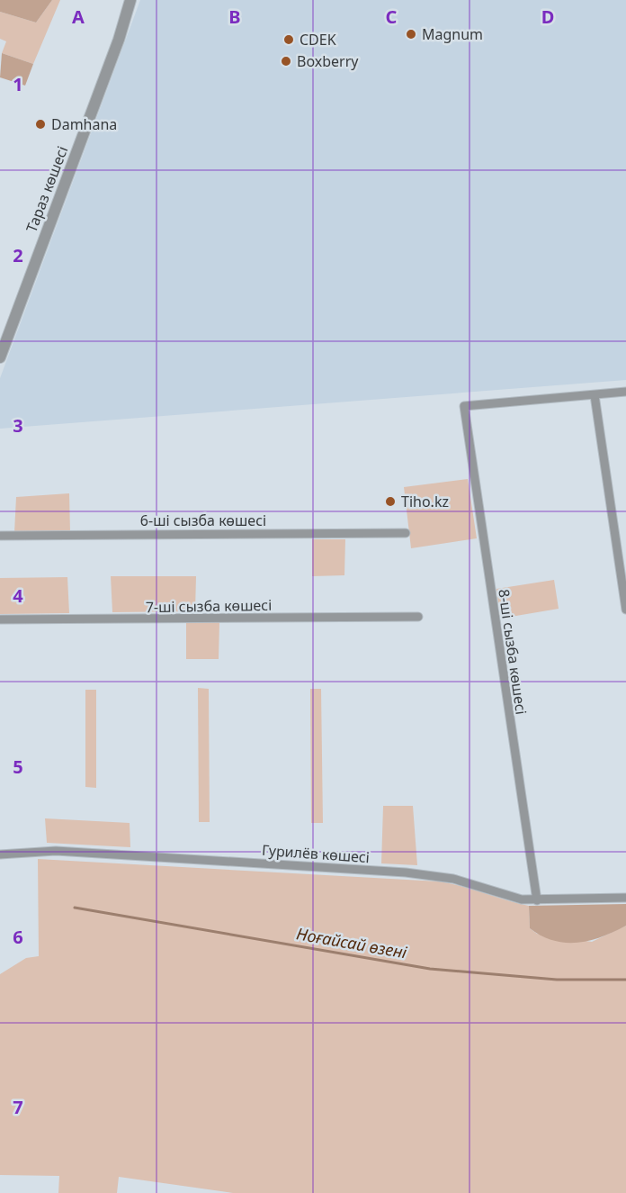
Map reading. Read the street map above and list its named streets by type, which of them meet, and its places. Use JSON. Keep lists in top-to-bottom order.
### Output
{
  "streets": {
    "street": [
      "Тараз көшесі",
      "6-ші сызба көшесі",
      "7-ші сызба көшесі",
      "8-ші сызба көшесі",
      "Гурилёв көшесі"
    ]
  },
  "crossings": [
    ["8-ші сызба көшесі", "Гурилёв көшесі"]
  ],
  "water": ["Ноғайсай өзені"],
  "places": [
    "Magnum",
    "CDEK",
    "Boxberry",
    "Damhana",
    "Tiho.kz"
  ],
  "grid": {
    "columns": [
      "A",
      "B",
      "C",
      "D"
    ],
    "rows": [
      "1",
      "2",
      "3",
      "4",
      "5",
      "6",
      "7"
    ]
  }
}
